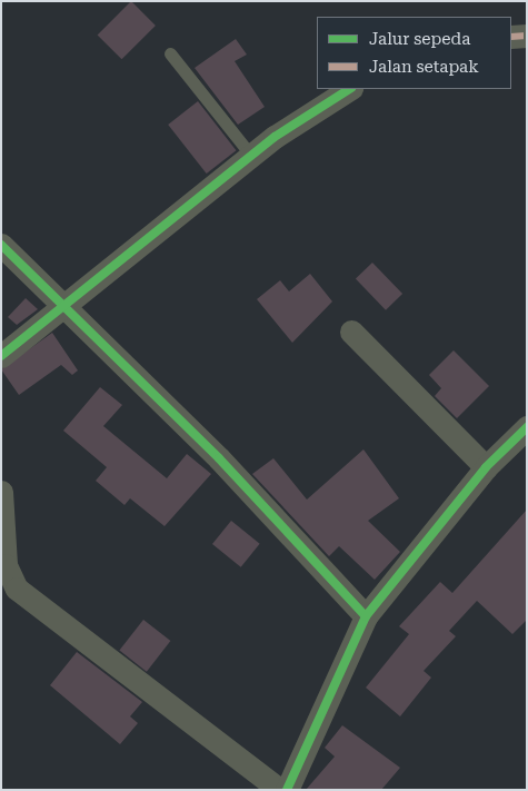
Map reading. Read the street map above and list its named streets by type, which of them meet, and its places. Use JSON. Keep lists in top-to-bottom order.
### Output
{
  "legend": ["Jalur sepeda", "Jalan setapak"]
}
